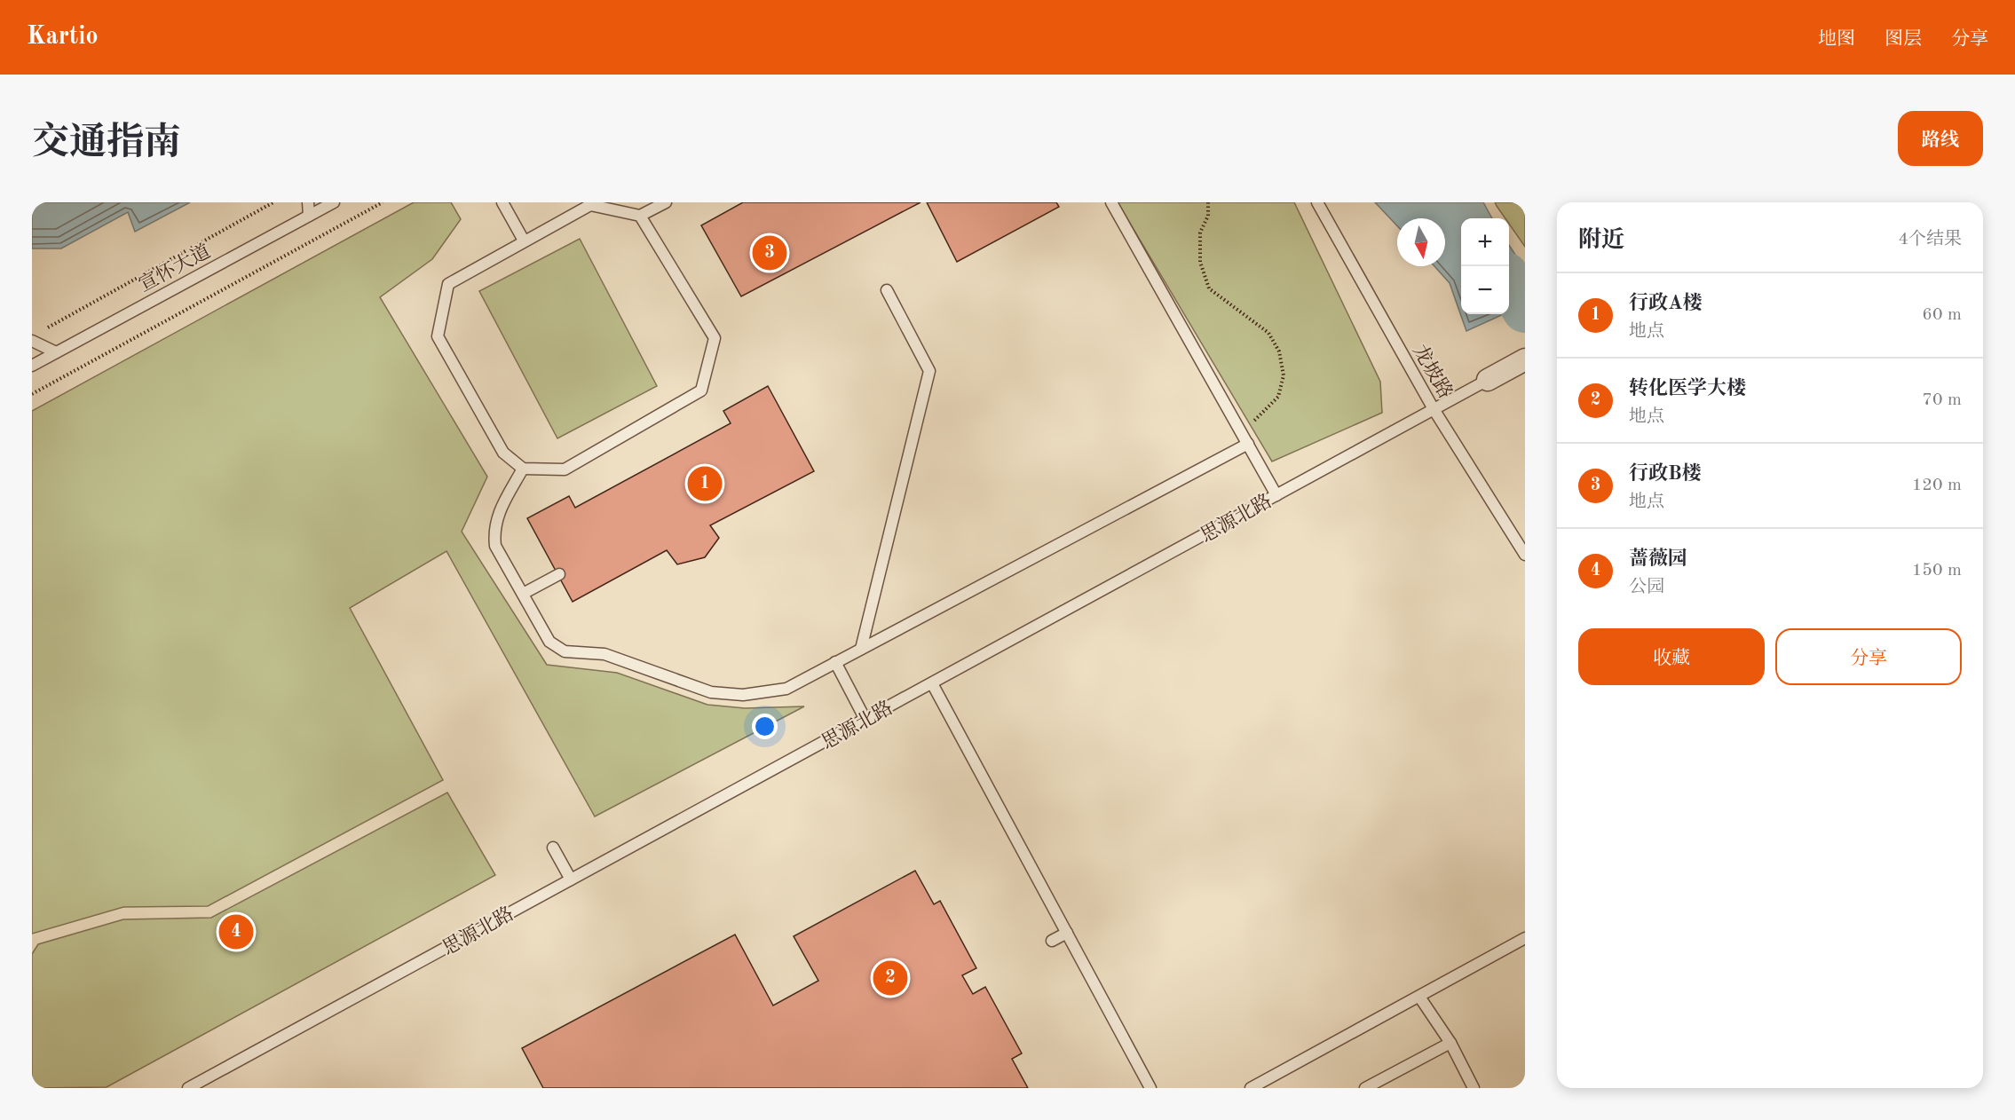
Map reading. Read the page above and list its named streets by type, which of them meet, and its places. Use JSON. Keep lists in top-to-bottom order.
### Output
{
  "streets": {
    "street": ["思源北路"],
    "lane": ["宣怀大道", "龙坡路"]
  },
  "crossings": [
    ["龙坡路", "思源北路"]
  ],
  "north": "bottom",
  "page": {
    "header": "Kartio",
    "nav": ["地图", "图层", "分享"],
    "title": "交通指南",
    "buttons": [
      "路线",
      ["收藏", "分享"]
    ],
    "heading": ["附近", "4个结果"],
    "map_buttons": ["+", "−"],
    "pins": [
      "3",
      "1",
      "4",
      "2"
    ],
    "list": [
      {
        "mark": "1",
        "name": "行政A楼",
        "note": "地点",
        "value": "60 m"
      },
      {
        "mark": "2",
        "name": "转化医学大楼",
        "note": "地点",
        "value": "70 m"
      },
      {
        "mark": "3",
        "name": "行政B楼",
        "note": "地点",
        "value": "120 m"
      },
      {
        "mark": "4",
        "name": "蔷薇园",
        "note": "公园",
        "value": "150 m"
      }
    ]
  }
}
